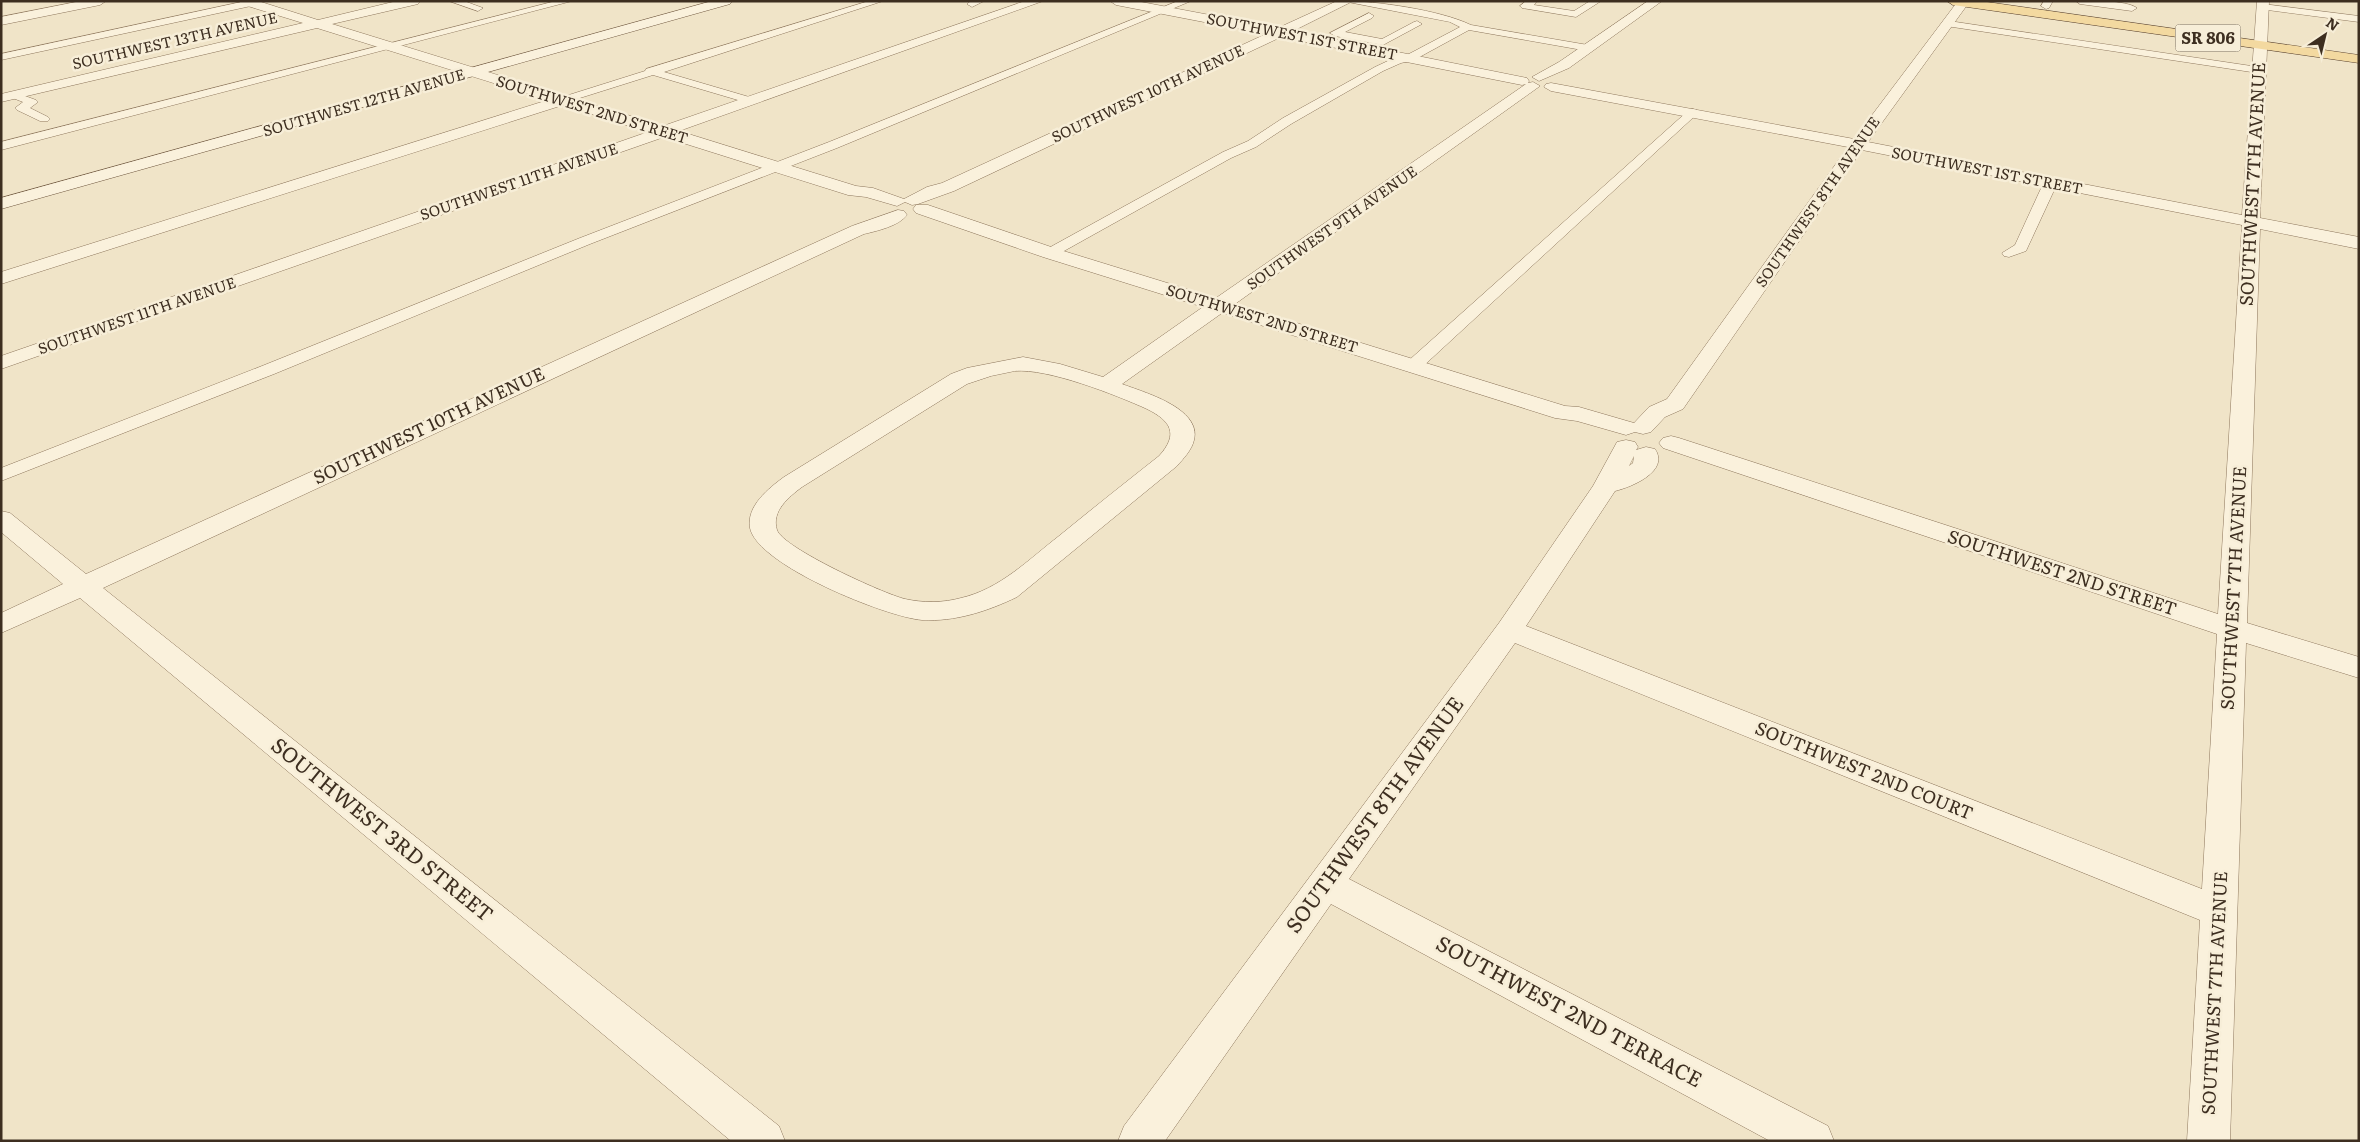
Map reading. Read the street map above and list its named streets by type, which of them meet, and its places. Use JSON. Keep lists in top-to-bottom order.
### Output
{
  "streets": {
    "main road": ["SR 806"],
    "street": [
      "SOUTHWEST 1ST STREET",
      "SOUTHWEST 13TH AVENUE",
      "SOUTHWEST 10TH AVENUE",
      "SOUTHWEST 12TH AVENUE",
      "SOUTHWEST 2ND STREET",
      "SOUTHWEST 11TH AVENUE",
      "SOUTHWEST 7TH AVENUE",
      "SOUTHWEST 8TH AVENUE",
      "SOUTHWEST 9TH AVENUE",
      "SOUTHWEST 2ND COURT",
      "SOUTHWEST 3RD STREET",
      "SOUTHWEST 2ND TERRACE"
    ]
  },
  "crossings": [
    ["SOUTHWEST 1ST STREET", "SOUTHWEST 10TH AVENUE"],
    ["SOUTHWEST 1ST STREET", "SOUTHWEST 7TH AVENUE"],
    ["SOUTHWEST 1ST STREET", "SOUTHWEST 8TH AVENUE"],
    ["SOUTHWEST 1ST STREET", "SOUTHWEST 9TH AVENUE"],
    ["SR 806", "SOUTHWEST 7TH AVENUE"],
    ["SR 806", "SOUTHWEST 8TH AVENUE"],
    ["SOUTHWEST 13TH AVENUE", "SOUTHWEST 2ND STREET"],
    ["SOUTHWEST 10TH AVENUE", "SOUTHWEST 2ND STREET"],
    ["SOUTHWEST 10TH AVENUE", "SOUTHWEST 3RD STREET"],
    ["SOUTHWEST 12TH AVENUE", "SOUTHWEST 2ND STREET"],
    ["SOUTHWEST 2ND STREET", "SOUTHWEST 11TH AVENUE"],
    ["SOUTHWEST 2ND STREET", "SOUTHWEST 7TH AVENUE"],
    ["SOUTHWEST 2ND STREET", "SOUTHWEST 8TH AVENUE"],
    ["SOUTHWEST 2ND STREET", "SOUTHWEST 9TH AVENUE"],
    ["SOUTHWEST 7TH AVENUE", "SOUTHWEST 2ND COURT"],
    ["SOUTHWEST 8TH AVENUE", "SOUTHWEST 2ND COURT"],
    ["SOUTHWEST 8TH AVENUE", "SOUTHWEST 2ND TERRACE"]
  ],
  "north": "top right"
}
